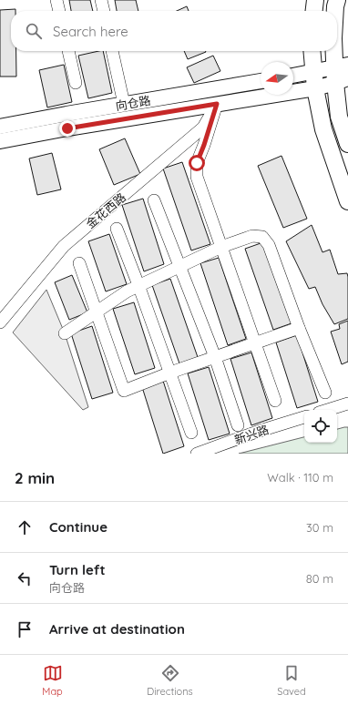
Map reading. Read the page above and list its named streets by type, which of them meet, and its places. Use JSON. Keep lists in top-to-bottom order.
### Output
{
  "streets": {
    "street": ["向仓路", "金花西路", "新兴路"]
  },
  "crossings": [
    ["向仓路", "金花西路"]
  ],
  "north": "left",
  "page": {
    "search": "Search here",
    "heading": ["2 min", "Walk · 110 m"],
    "list": [
      ["Continue", "30 m"],
      ["Turn left", "向仓路", "80 m"],
      "Arrive at destination"
    ],
    "nav": ["Map", "Directions", "Saved"]
  }
}
